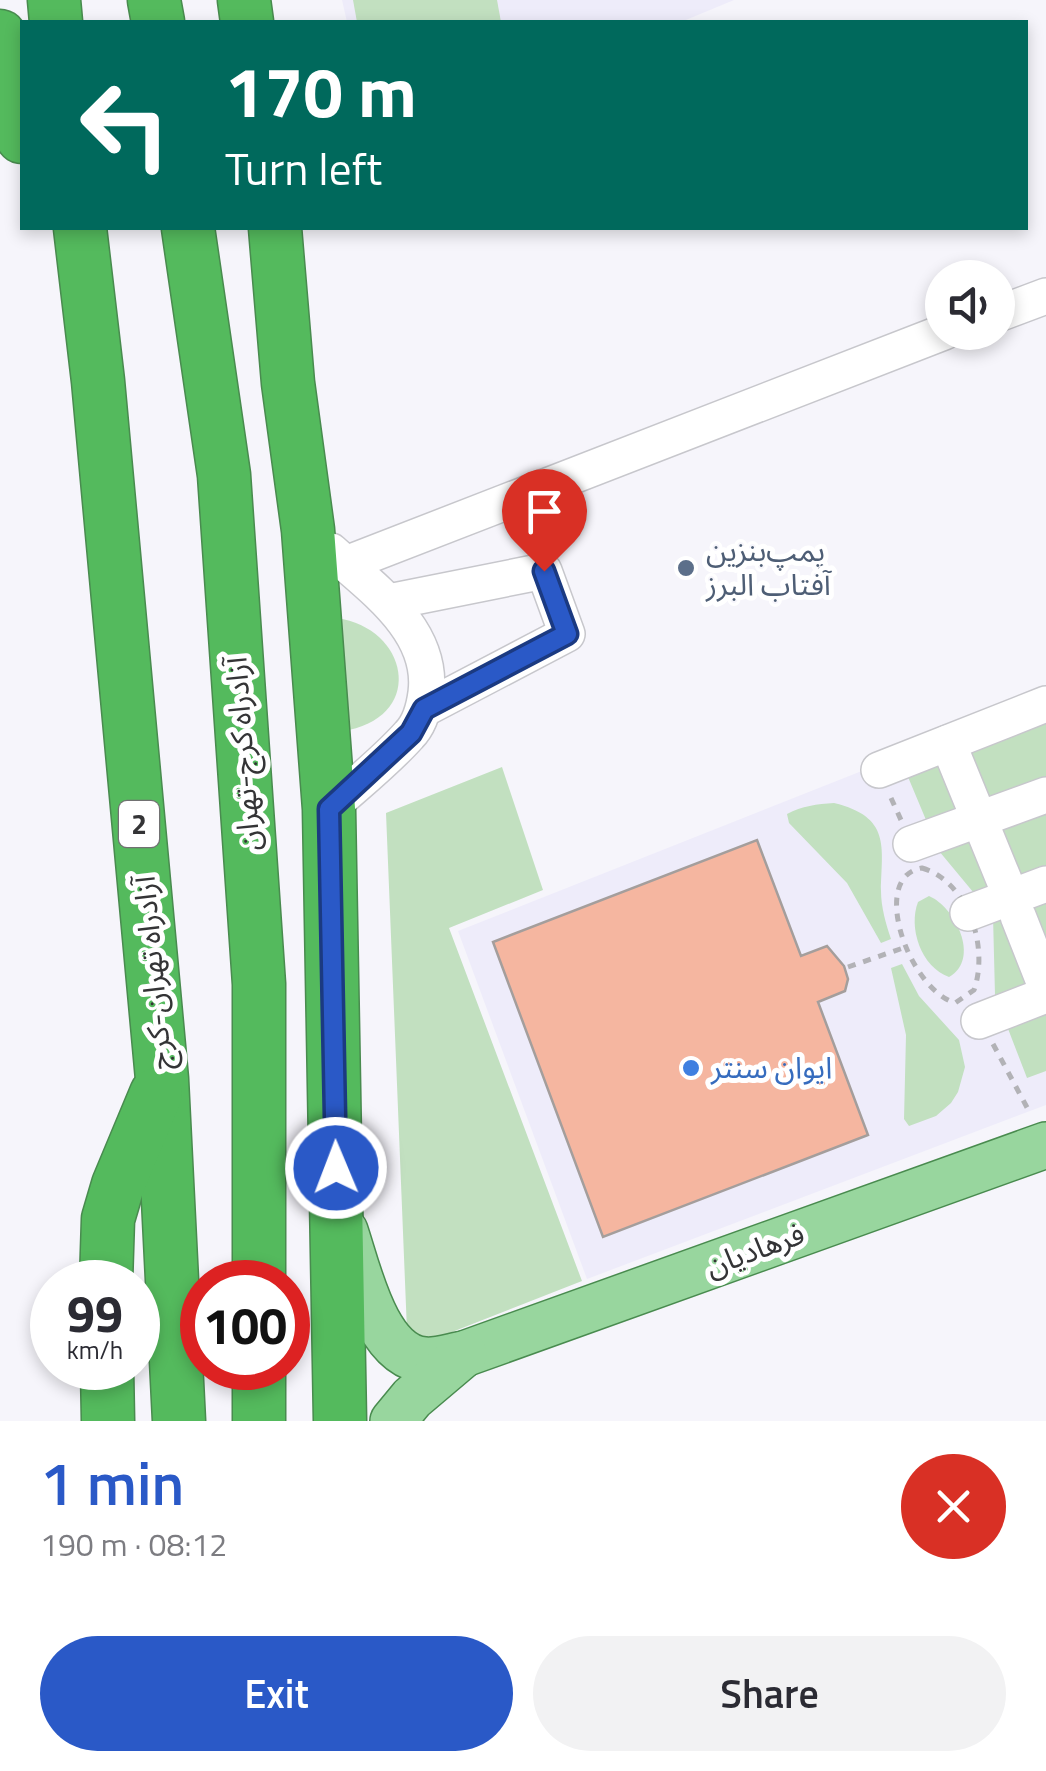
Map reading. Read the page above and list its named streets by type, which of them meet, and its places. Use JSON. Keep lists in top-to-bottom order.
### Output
{
  "streets": {
    "highway": ["آزادراه کرج-تهران", "2", "آزادراه تهران-کرج"],
    "main road": ["فرهادیان"]
  },
  "places": ["پمپ‌بنزین آفتاب البرز", "ایوان سنتر"],
  "page": {
    "turn": ["170 m", "Turn left"],
    "speed": "99 km/h",
    "limit": "100",
    "heading": ["1 min", "190 m · 08:12"],
    "buttons": ["Exit", "Share"]
  }
}
